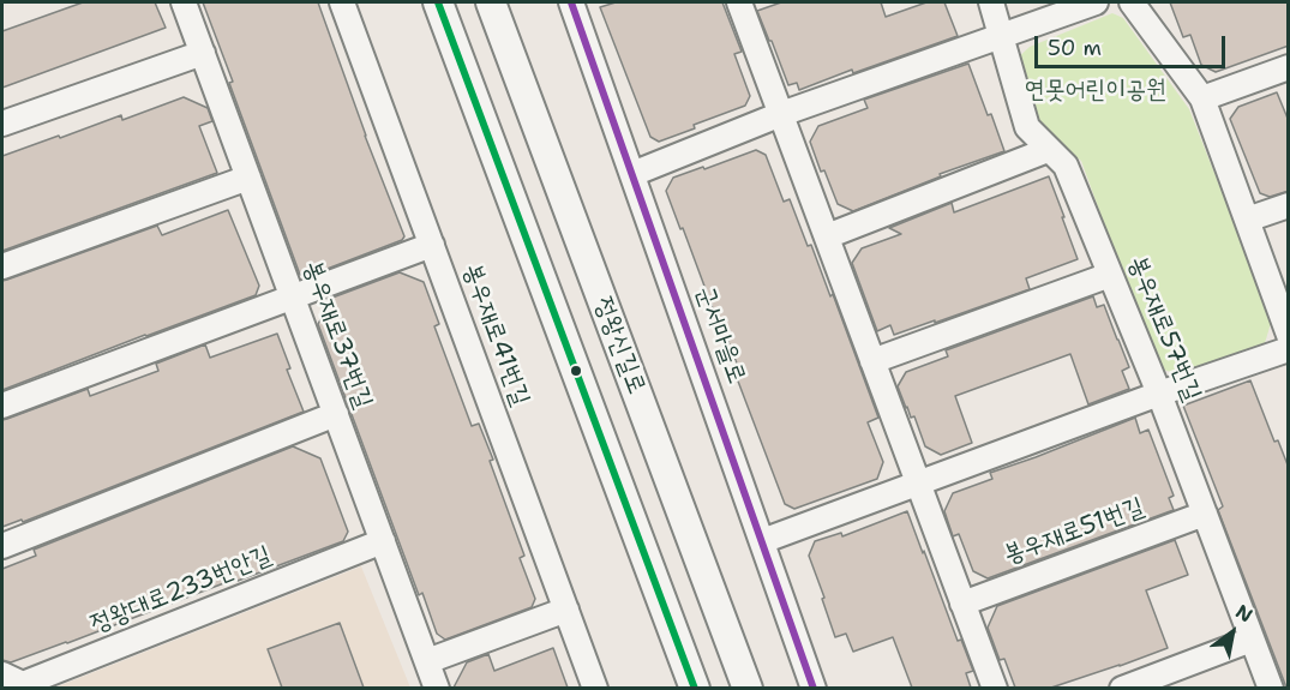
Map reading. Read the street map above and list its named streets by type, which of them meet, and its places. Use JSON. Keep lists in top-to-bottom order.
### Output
{
  "streets": {
    "street": [
      "봉우재로57번길",
      "봉우재로37번길",
      "봉우재로41번길",
      "군서마을로",
      "정왕신길로",
      "봉우재로51번길",
      "정왕대로233번안길"
    ]
  },
  "crossings": [
    ["봉우재로57번길", "봉우재로51번길"],
    ["봉우재로37번길", "정왕대로233번안길"]
  ],
  "parks": ["연못어린이공원"],
  "scale_bar": "50 m",
  "north": "top right"
}
